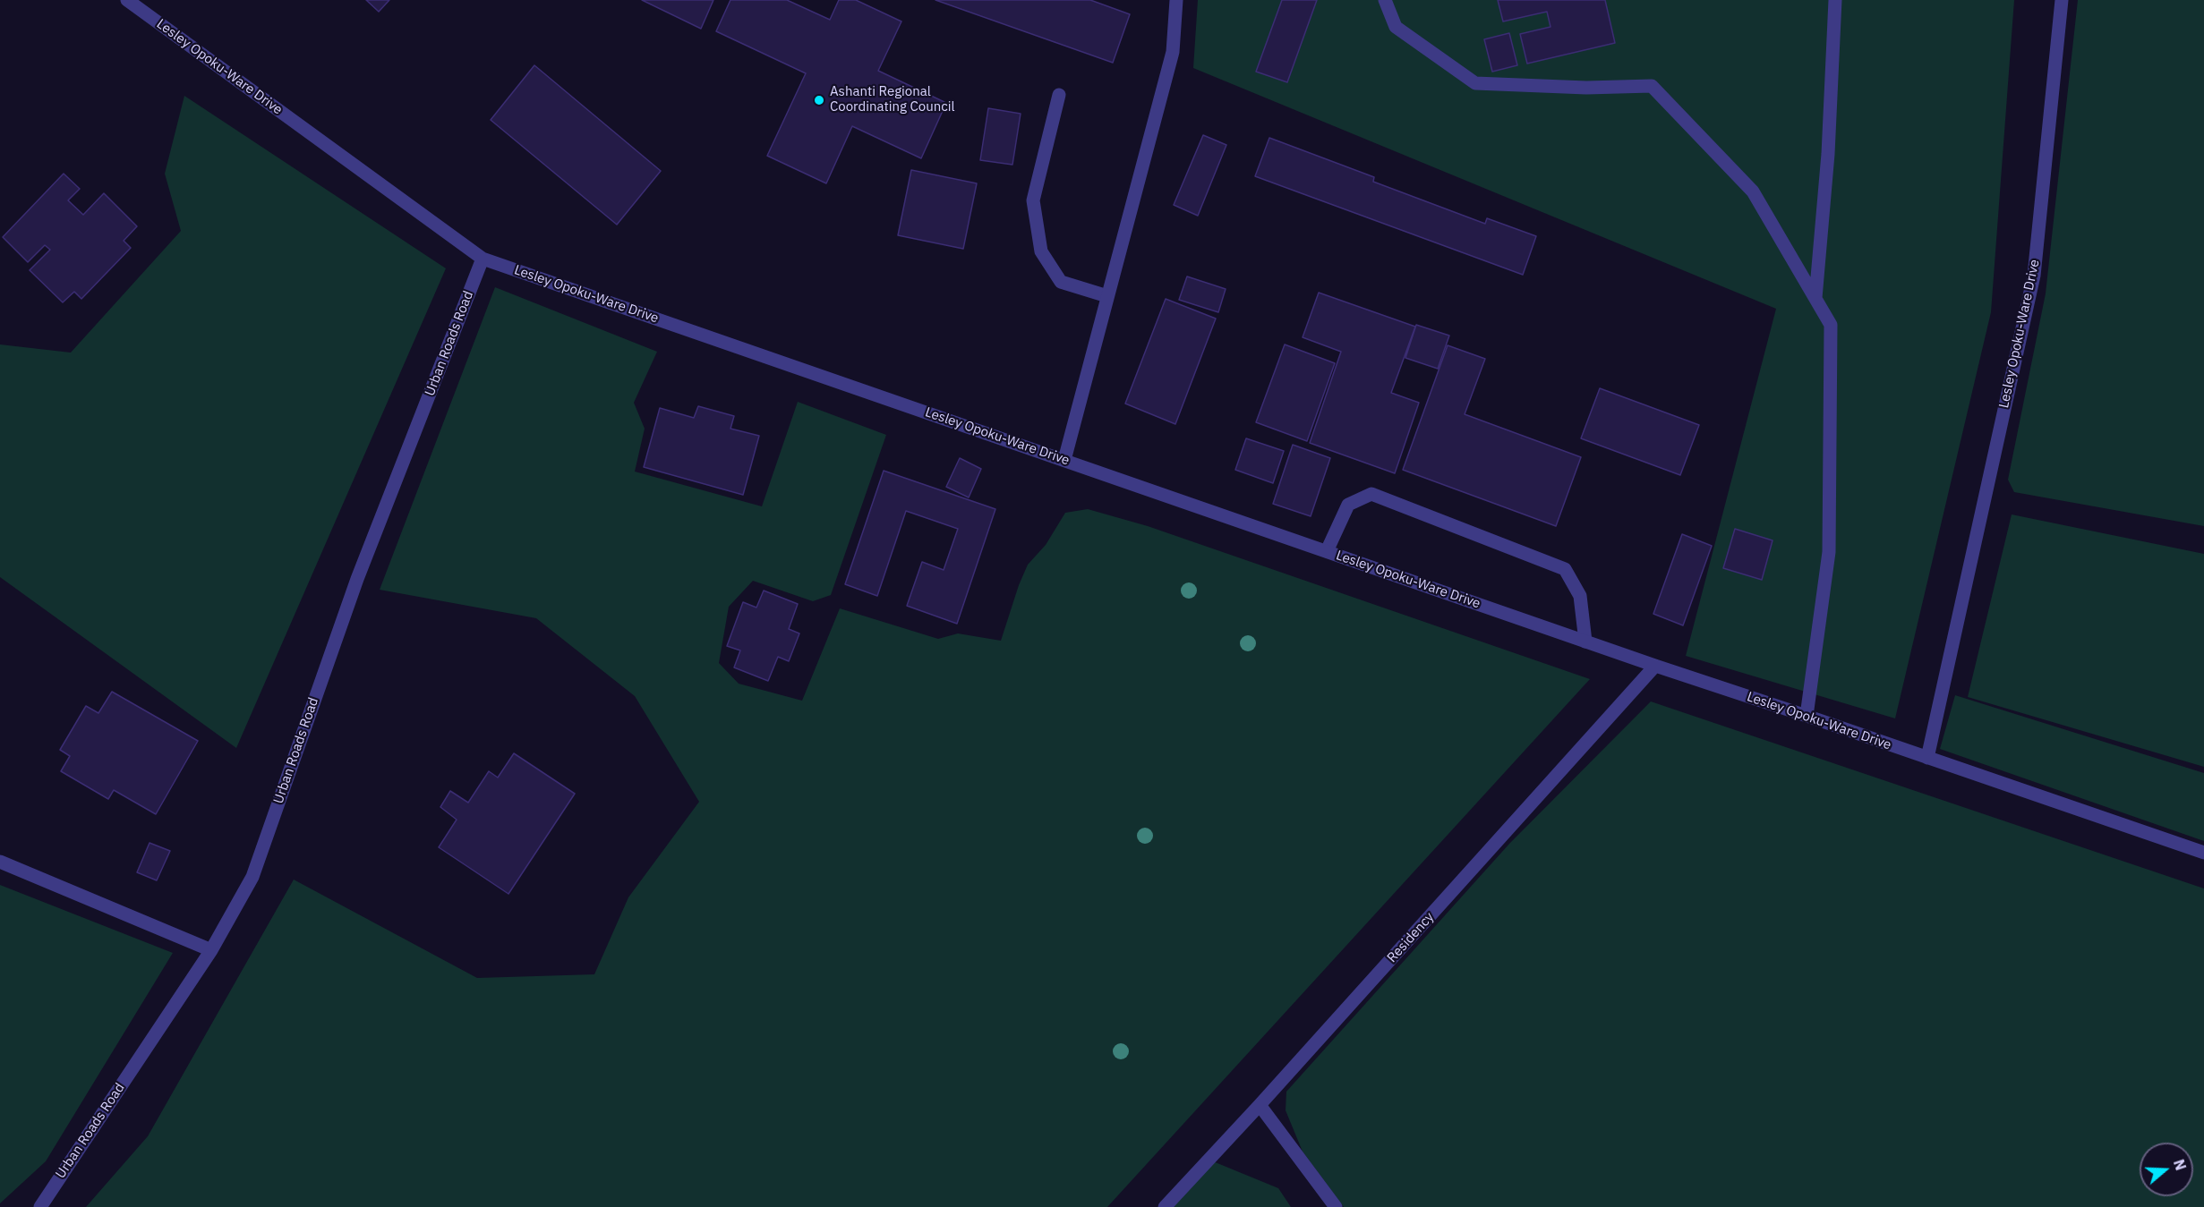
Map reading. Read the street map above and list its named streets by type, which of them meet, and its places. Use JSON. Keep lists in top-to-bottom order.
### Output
{
  "streets": {
    "street": ["Lesley Opoku-Ware Drive", "Urban Roads Road", "Residency"]
  },
  "crossings": [
    ["Lesley Opoku-Ware Drive", "Urban Roads Road"],
    ["Lesley Opoku-Ware Drive", "Residency"]
  ],
  "places": ["Ashanti Regional Coordinating Council"],
  "north": "right"
}
